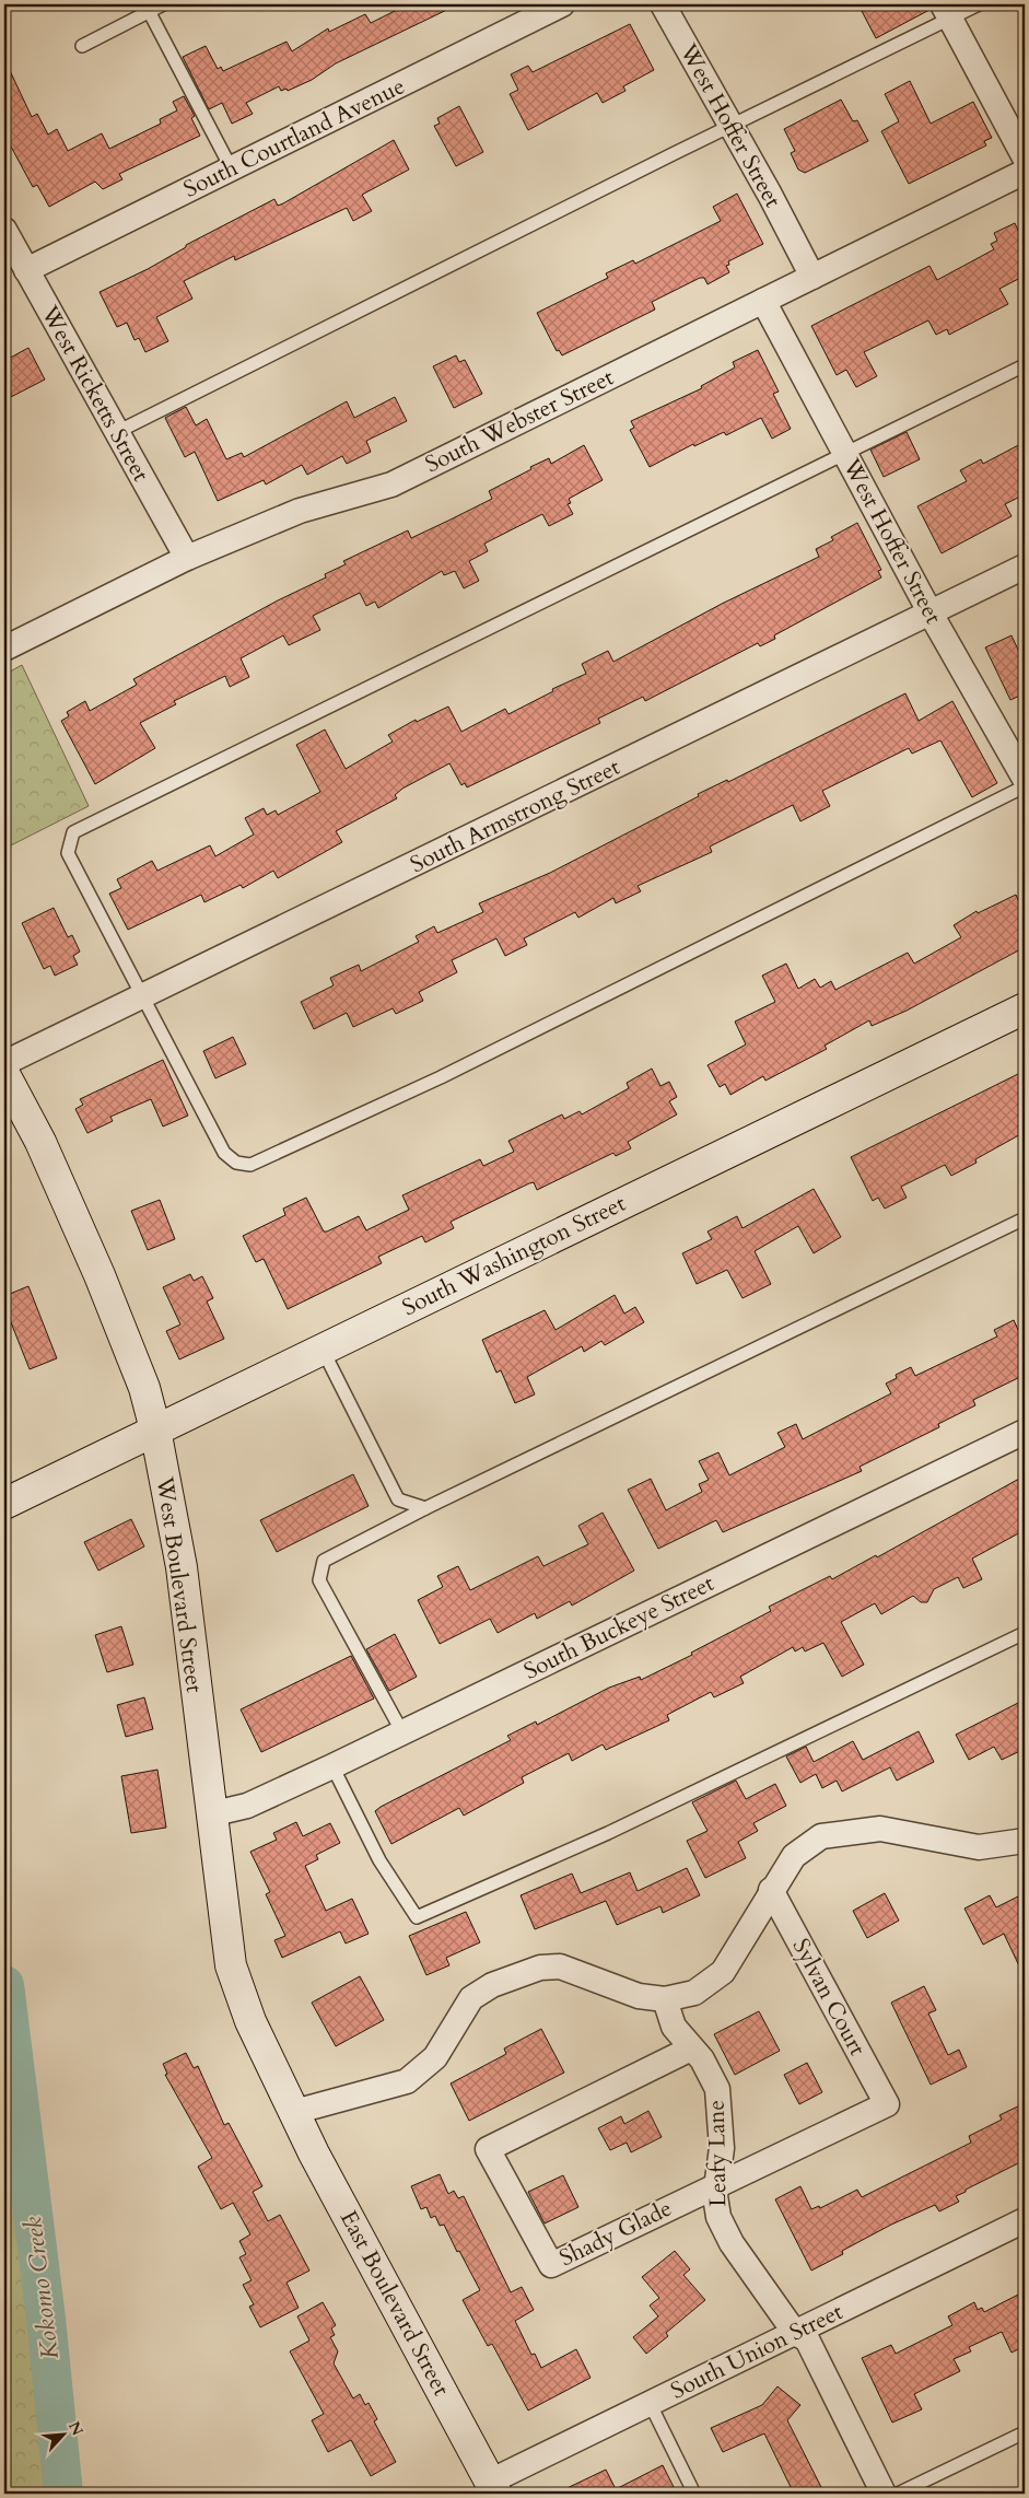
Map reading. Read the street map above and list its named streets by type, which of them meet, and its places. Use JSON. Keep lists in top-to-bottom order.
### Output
{
  "streets": {
    "main road": ["South Washington Street", "West Boulevard Street", "East Boulevard Street"],
    "street": [
      "West Hoffer Street",
      "South Courtland Avenue",
      "West Ricketts Street",
      "South Webster Street",
      "South Armstrong Street",
      "South Buckeye Street",
      "Sylvan Court",
      "Leafy Lane",
      "Shady Glade",
      "South Union Street"
    ]
  },
  "crossings": [
    ["West Hoffer Street", "South Webster Street"],
    ["West Hoffer Street", "South Armstrong Street"],
    ["South Courtland Avenue", "West Ricketts Street"],
    ["West Ricketts Street", "South Webster Street"],
    ["South Washington Street", "West Boulevard Street"],
    ["West Boulevard Street", "South Buckeye Street"],
    ["West Boulevard Street", "East Boulevard Street"],
    ["Sylvan Court", "Shady Glade"],
    ["Leafy Lane", "Shady Glade"],
    ["Leafy Lane", "South Union Street"],
    ["East Boulevard Street", "South Union Street"]
  ],
  "water": ["Kokomo Creek"],
  "north": "top right"
}
